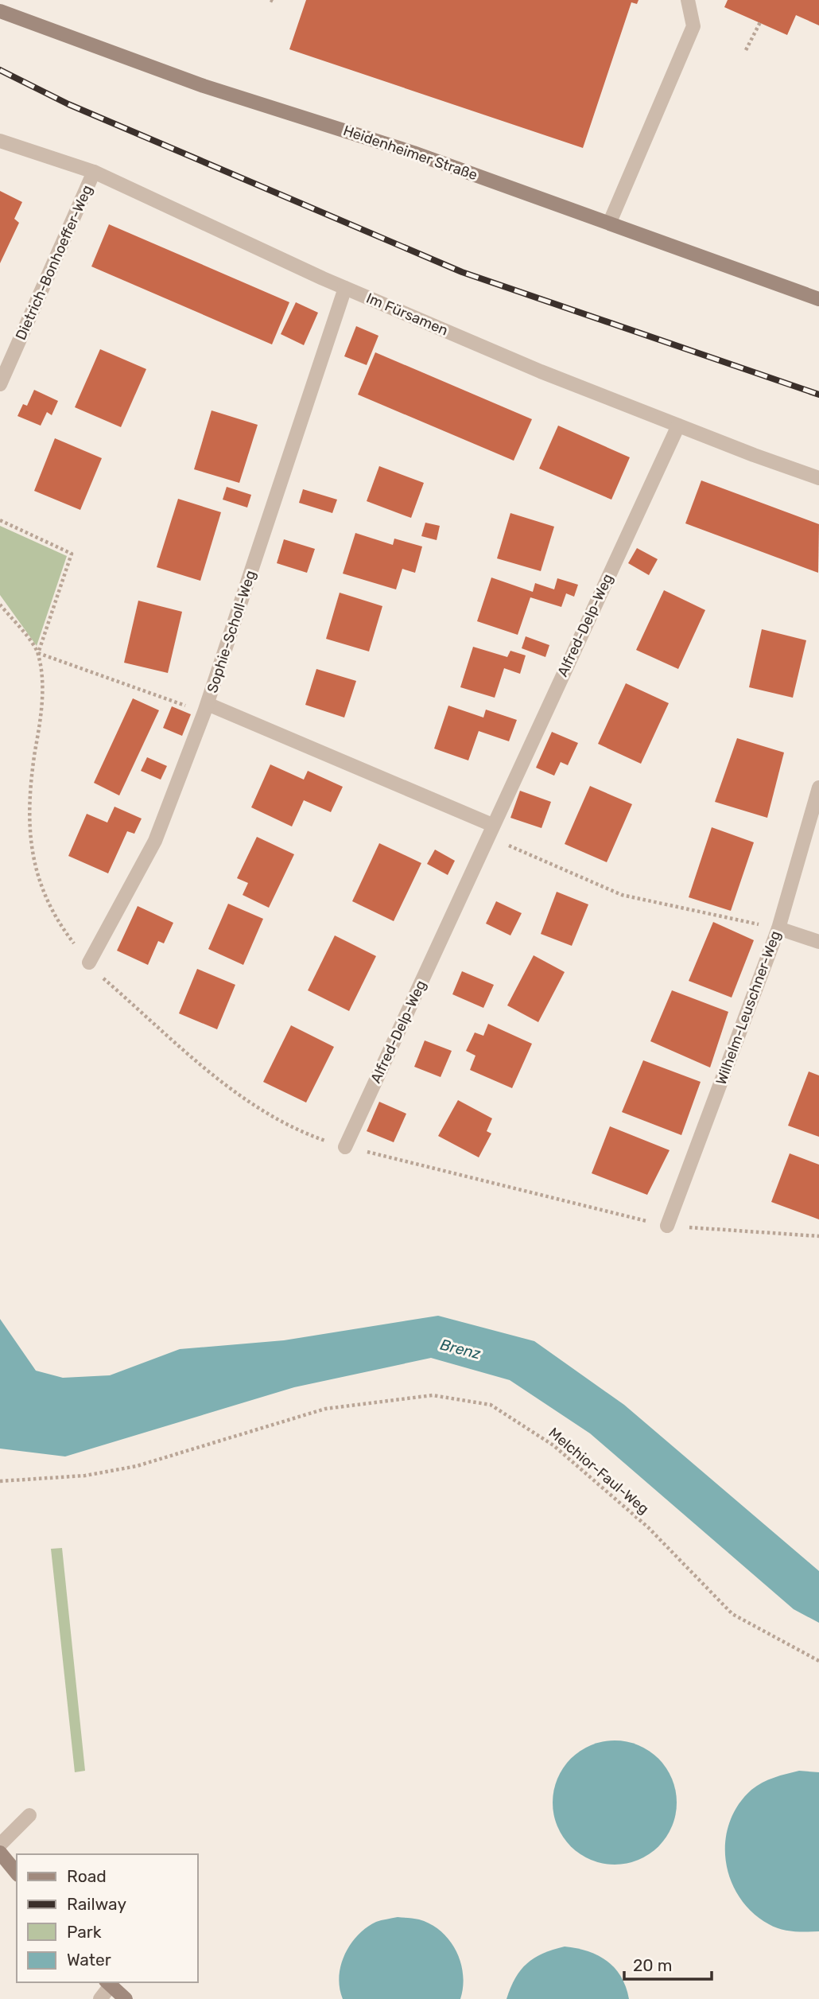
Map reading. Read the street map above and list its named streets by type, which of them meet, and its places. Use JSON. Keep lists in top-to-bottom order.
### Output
{
  "streets": {
    "street": [
      "Heidenheimer Straße",
      "Dietrich-Bonhoeffer-Weg",
      "Im Fürsamen",
      "Alfred-Delp-Weg",
      "Sophie-Scholl-Weg",
      "Wilhelm-Leuschner-Weg"
    ],
    "path": ["Melchior-Faul-Weg"]
  },
  "crossings": [
    ["Dietrich-Bonhoeffer-Weg", "Im Fürsamen"],
    ["Im Fürsamen", "Alfred-Delp-Weg"],
    ["Im Fürsamen", "Sophie-Scholl-Weg"]
  ],
  "water": ["Brenz"],
  "legend": [
    "Road",
    "Railway",
    "Park",
    "Water"
  ],
  "scale_bar": "20 m"
}
